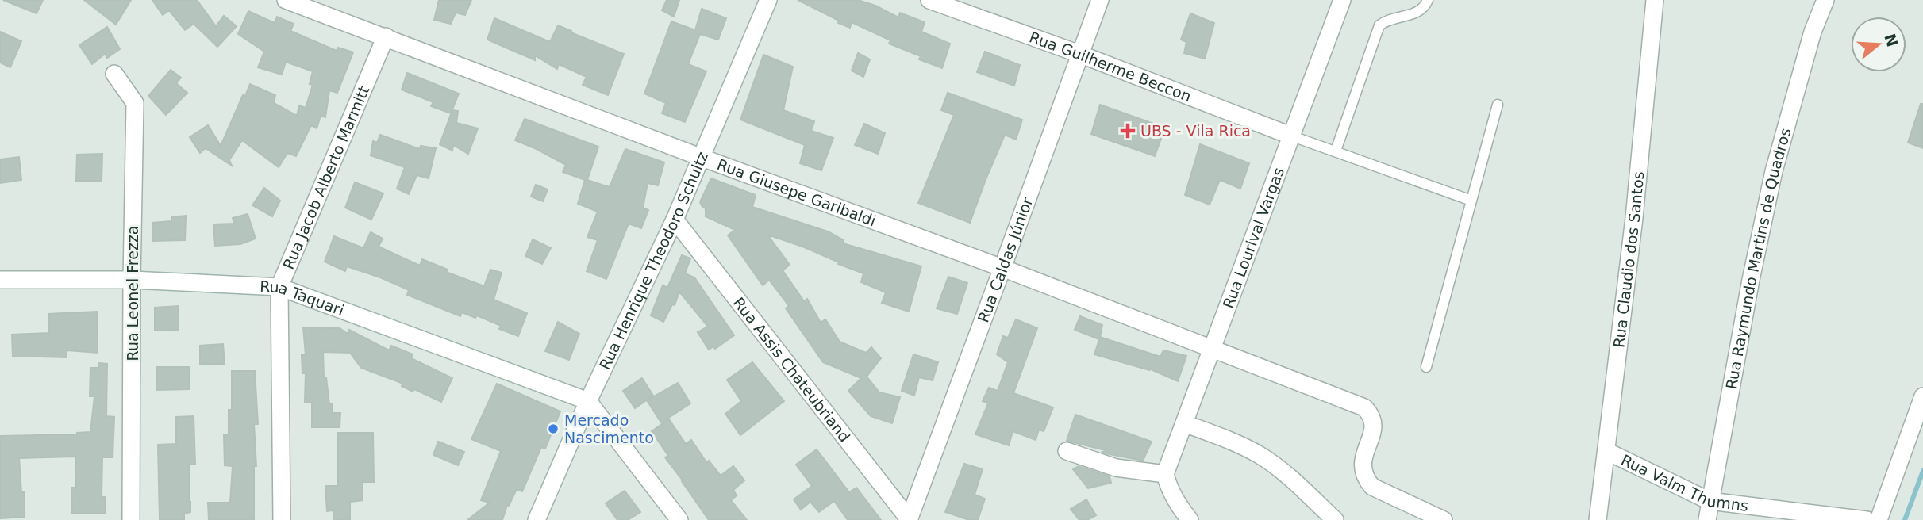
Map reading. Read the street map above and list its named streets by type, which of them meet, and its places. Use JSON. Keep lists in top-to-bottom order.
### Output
{
  "streets": {
    "street": [
      "Rua Guilherme Beccon",
      "Rua Jacob Alberto Marmitt",
      "Rua Giusepe Garibaldi",
      "Rua Lourival Vargas",
      "Rua Raymundo Martins de Quadros",
      "Rua Henrique Theodoro Schultz",
      "Rua Caldas Júnior",
      "Rua Claudio dos Santos",
      "Rua Leonel Frezza",
      "Rua Taquari",
      "Rua Assis Chateubriand",
      "Rua Valm Thumns"
    ]
  },
  "crossings": [
    ["Rua Guilherme Beccon", "Rua Lourival Vargas"],
    ["Rua Guilherme Beccon", "Rua Caldas Júnior"],
    ["Rua Jacob Alberto Marmitt", "Rua Giusepe Garibaldi"],
    ["Rua Jacob Alberto Marmitt", "Rua Taquari"],
    ["Rua Giusepe Garibaldi", "Rua Lourival Vargas"],
    ["Rua Giusepe Garibaldi", "Rua Henrique Theodoro Schultz"],
    ["Rua Giusepe Garibaldi", "Rua Caldas Júnior"],
    ["Rua Raymundo Martins de Quadros", "Rua Valm Thumns"],
    ["Rua Henrique Theodoro Schultz", "Rua Taquari"],
    ["Rua Henrique Theodoro Schultz", "Rua Assis Chateubriand"],
    ["Rua Caldas Júnior", "Rua Assis Chateubriand"],
    ["Rua Claudio dos Santos", "Rua Valm Thumns"],
    ["Rua Leonel Frezza", "Rua Taquari"]
  ],
  "places": {
    "health": ["UBS - Vila Rica"],
    "other": ["Mercado Nascimento"]
  },
  "north": "right"
}
